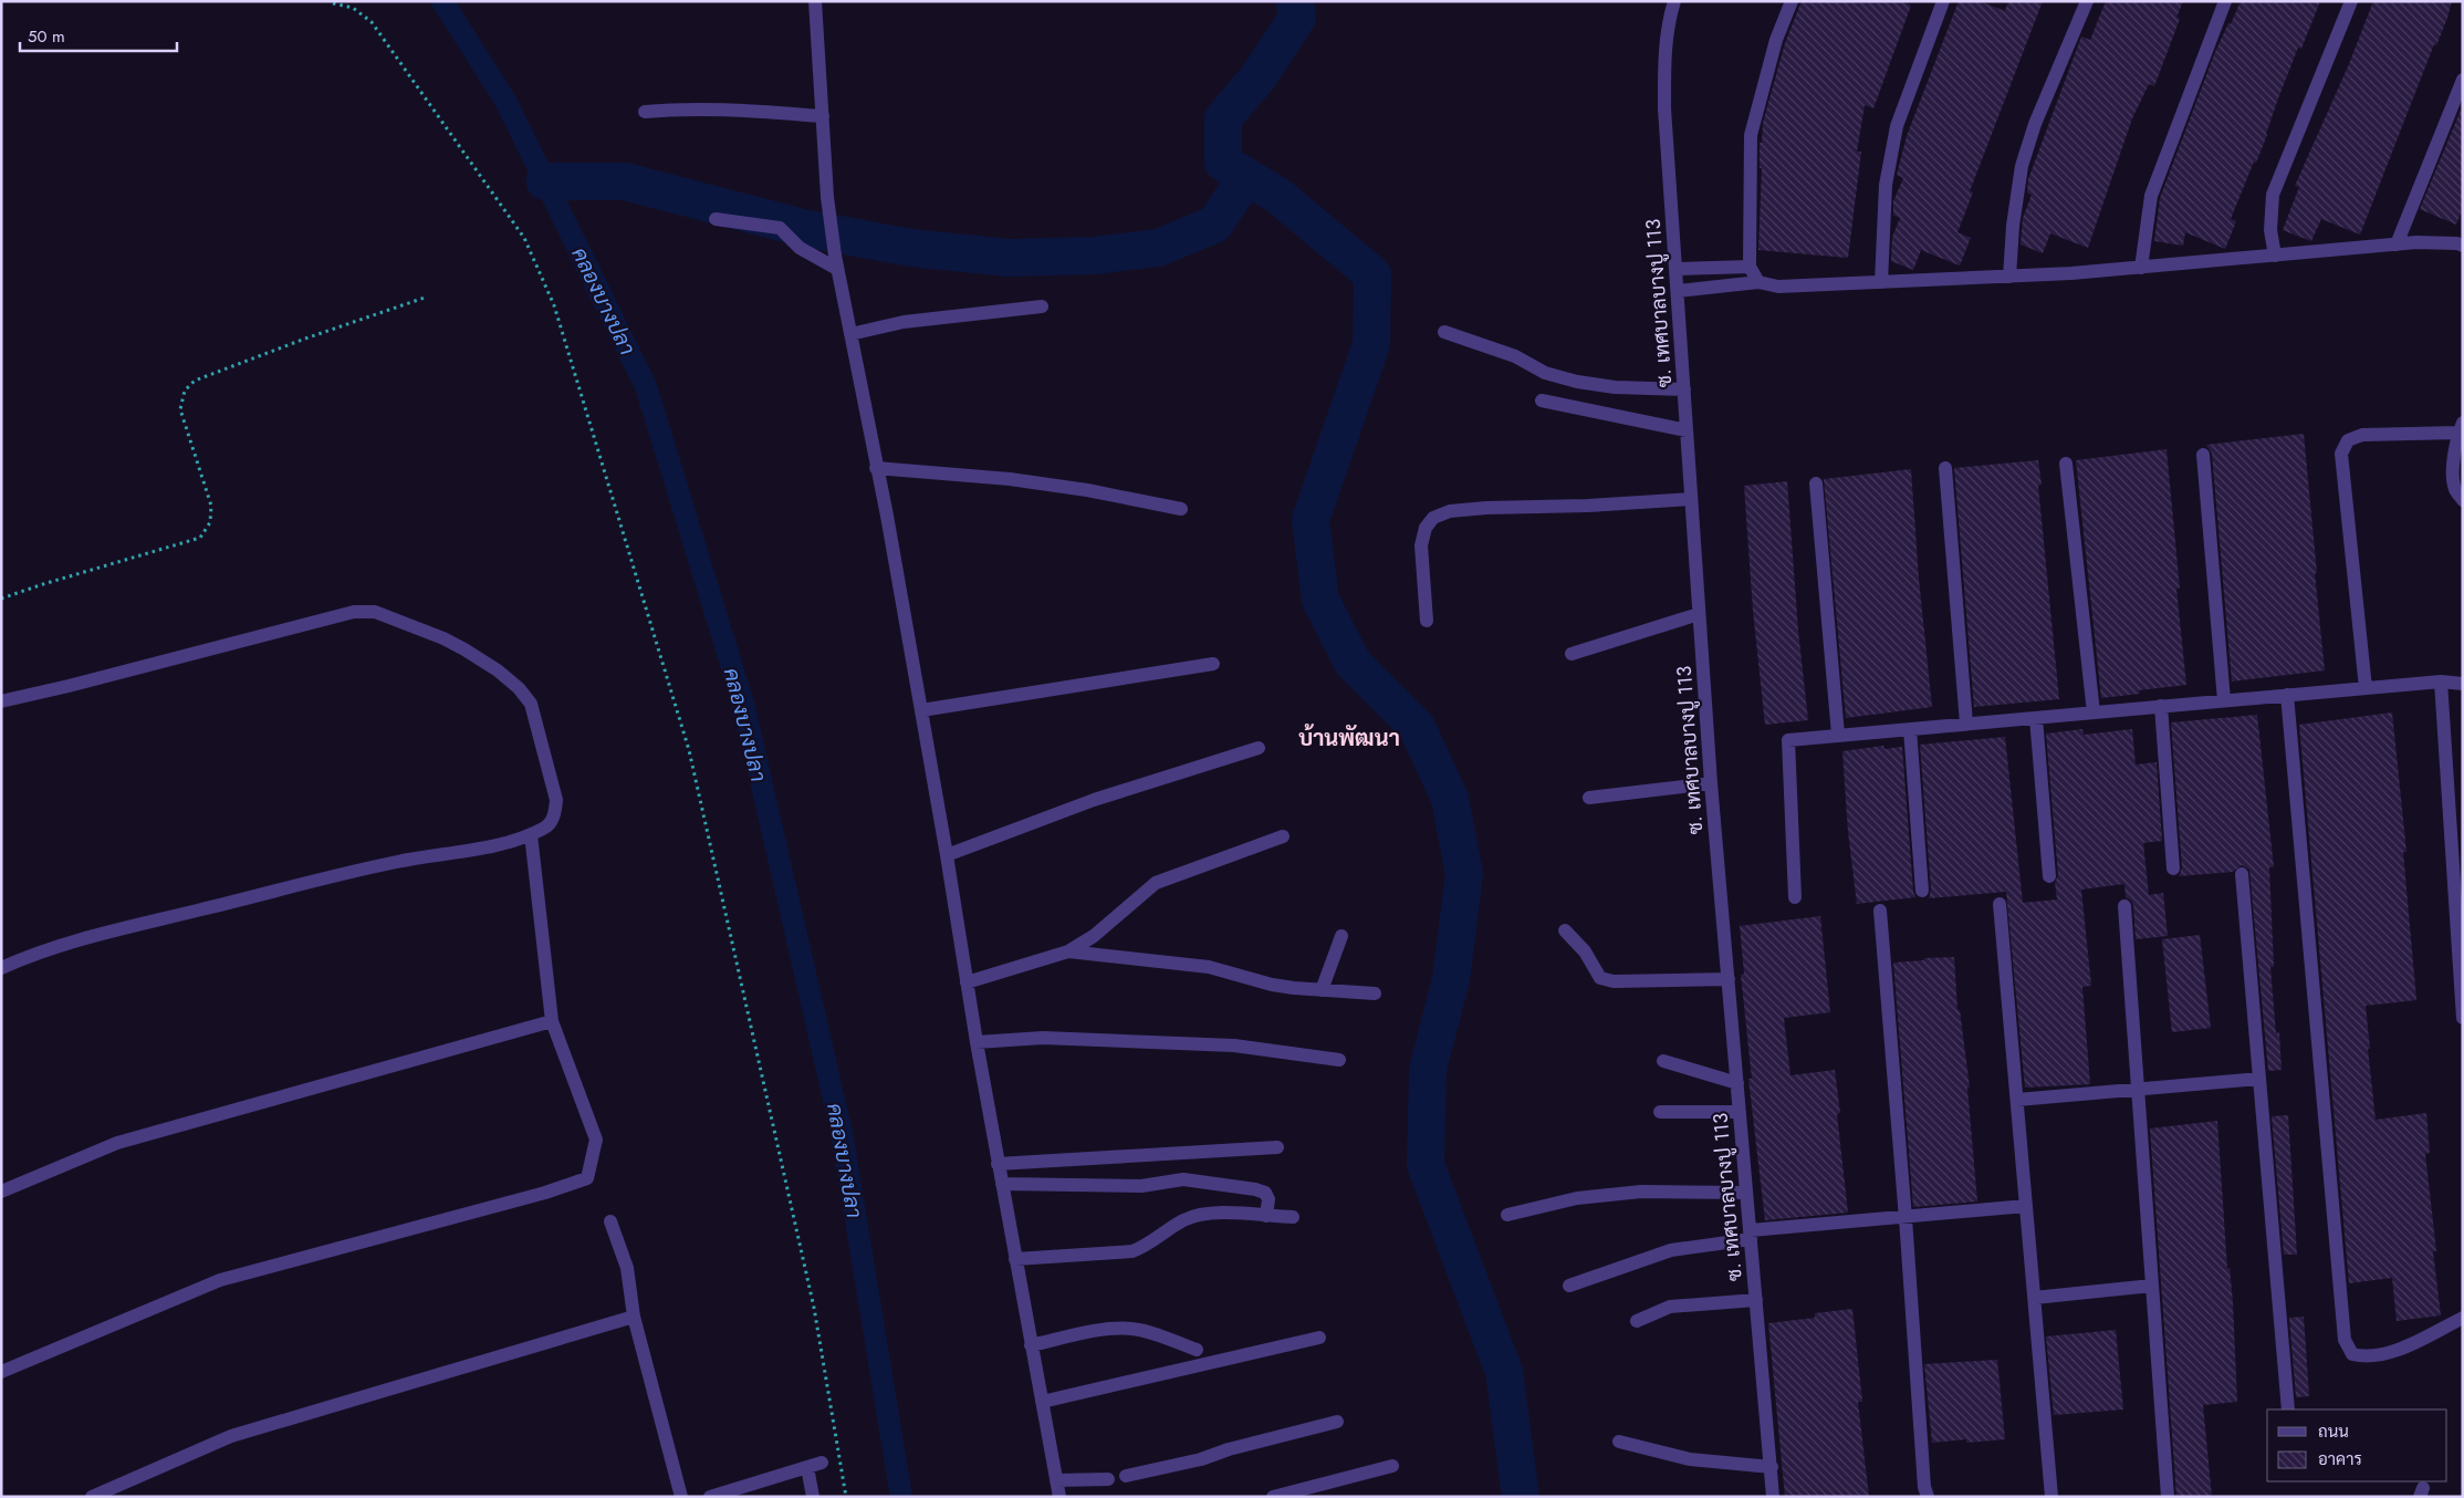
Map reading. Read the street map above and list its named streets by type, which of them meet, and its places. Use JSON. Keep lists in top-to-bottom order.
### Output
{
  "streets": {
    "street": ["ซ. เทศบาลบางปู 113"]
  },
  "districts": ["บ้านพัฒนา"],
  "water": ["คลองบางปลา"],
  "legend": ["ถนน", "อาคาร"],
  "scale_bar": "50 m"
}
